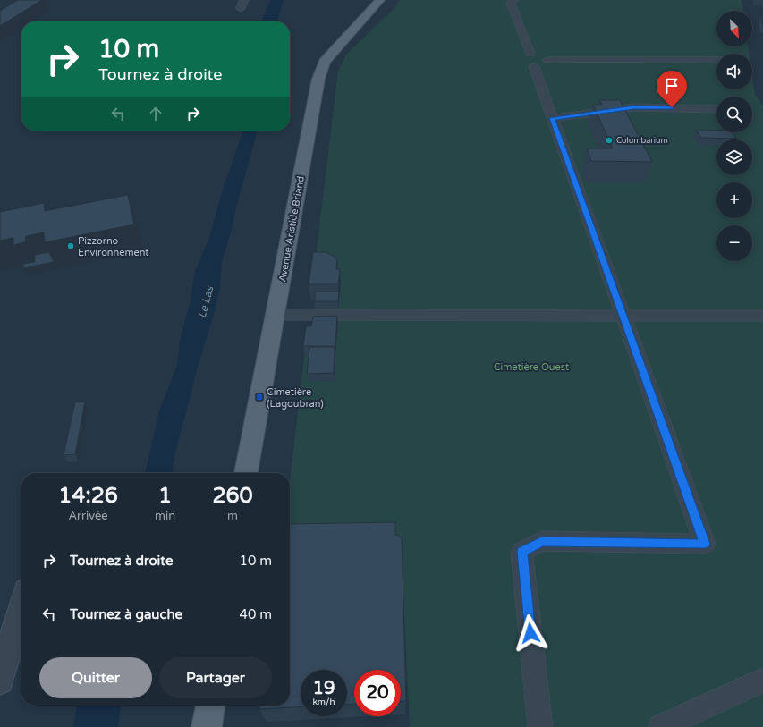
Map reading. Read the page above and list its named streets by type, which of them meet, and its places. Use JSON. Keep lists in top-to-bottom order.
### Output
{
  "streets": {
    "main road": ["Avenue Aristide Briand"]
  },
  "water": ["Le Las"],
  "parks": ["Cimetière Ouest"],
  "places": {
    "other": ["Columbarium", "Pizzorno Environnement"],
    "transit": ["Cimetière (Lagoubran)"]
  },
  "north": "bottom right",
  "page": {
    "map_buttons": ["+", "−"],
    "turn": ["10 m", "Tournez à droite"],
    "eta": [
      "14:26",
      "Arrivée",
      "1",
      "min",
      "260",
      "m"
    ],
    "list": [
      {
        "name": "Tournez à droite",
        "value": "10 m"
      },
      {
        "name": "Tournez à gauche",
        "value": "40 m"
      }
    ],
    "buttons": ["Quitter", "Partager"],
    "speed": "19 km/h",
    "limit": "20"
  }
}
